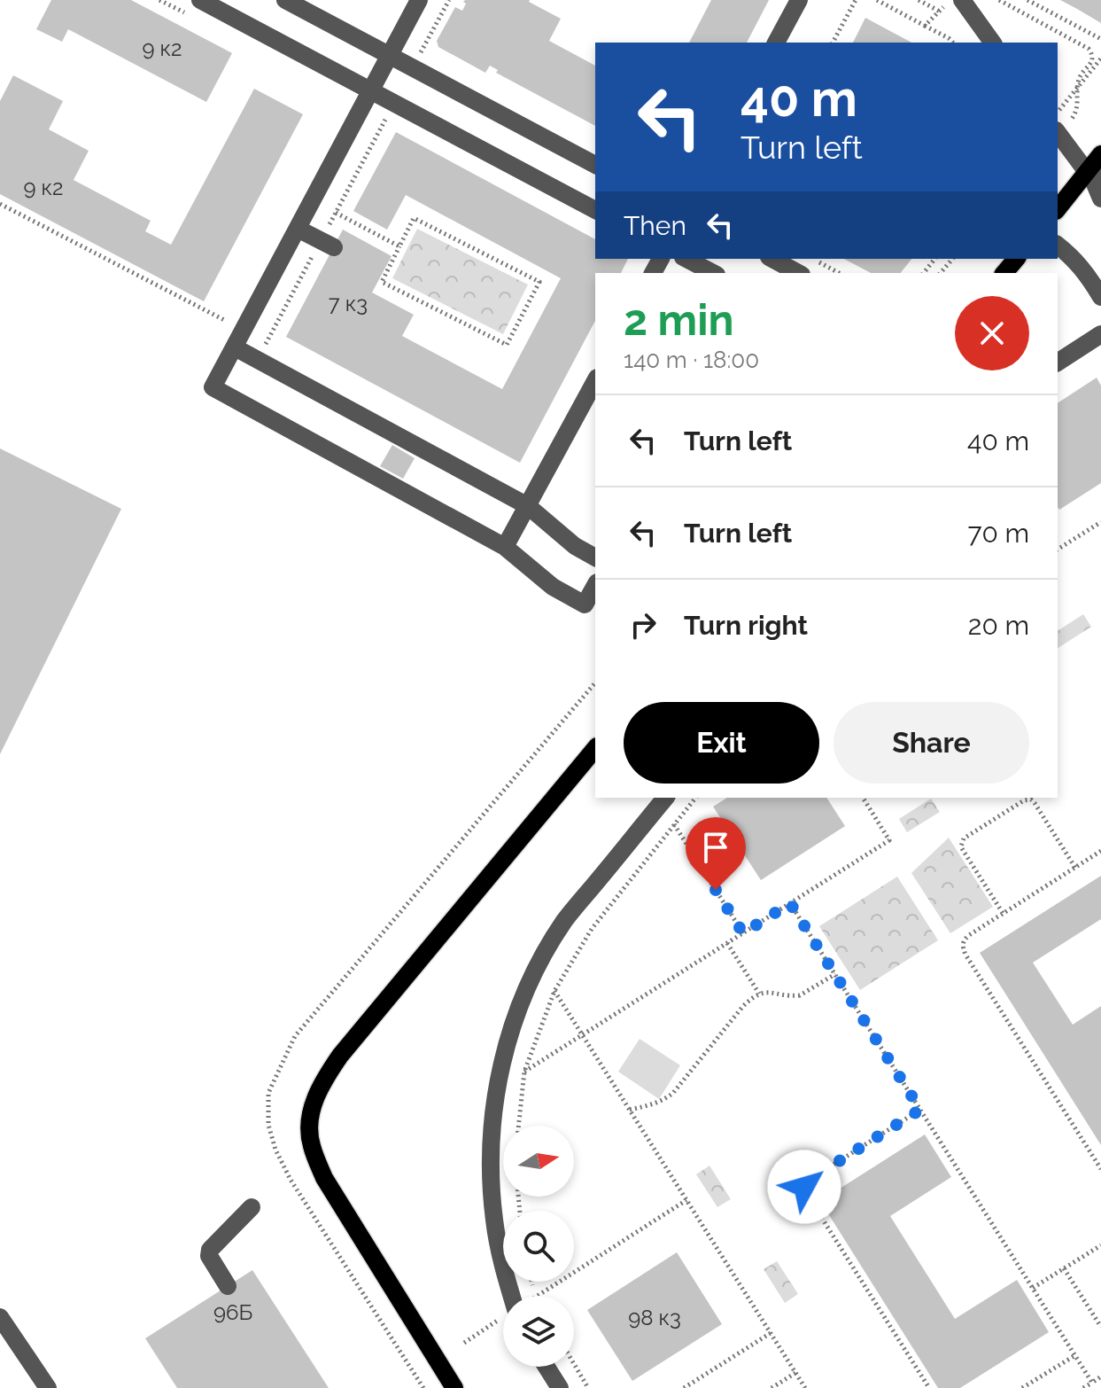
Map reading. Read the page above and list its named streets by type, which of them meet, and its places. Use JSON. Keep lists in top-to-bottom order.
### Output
{
  "house_numbers": [
    "9 к2",
    "9 к2",
    "7 к3",
    "96Б",
    "98 к3"
  ],
  "north": "right",
  "page": {
    "turn": ["40 m", "Turn left"],
    "then": "Then",
    "heading": ["2 min", "140 m · 18:00"],
    "list": [
      {
        "name": "Turn left",
        "value": "40 m"
      },
      {
        "name": "Turn left",
        "value": "70 m"
      },
      {
        "name": "Turn right",
        "value": "20 m"
      }
    ],
    "buttons": ["Exit", "Share"]
  }
}
